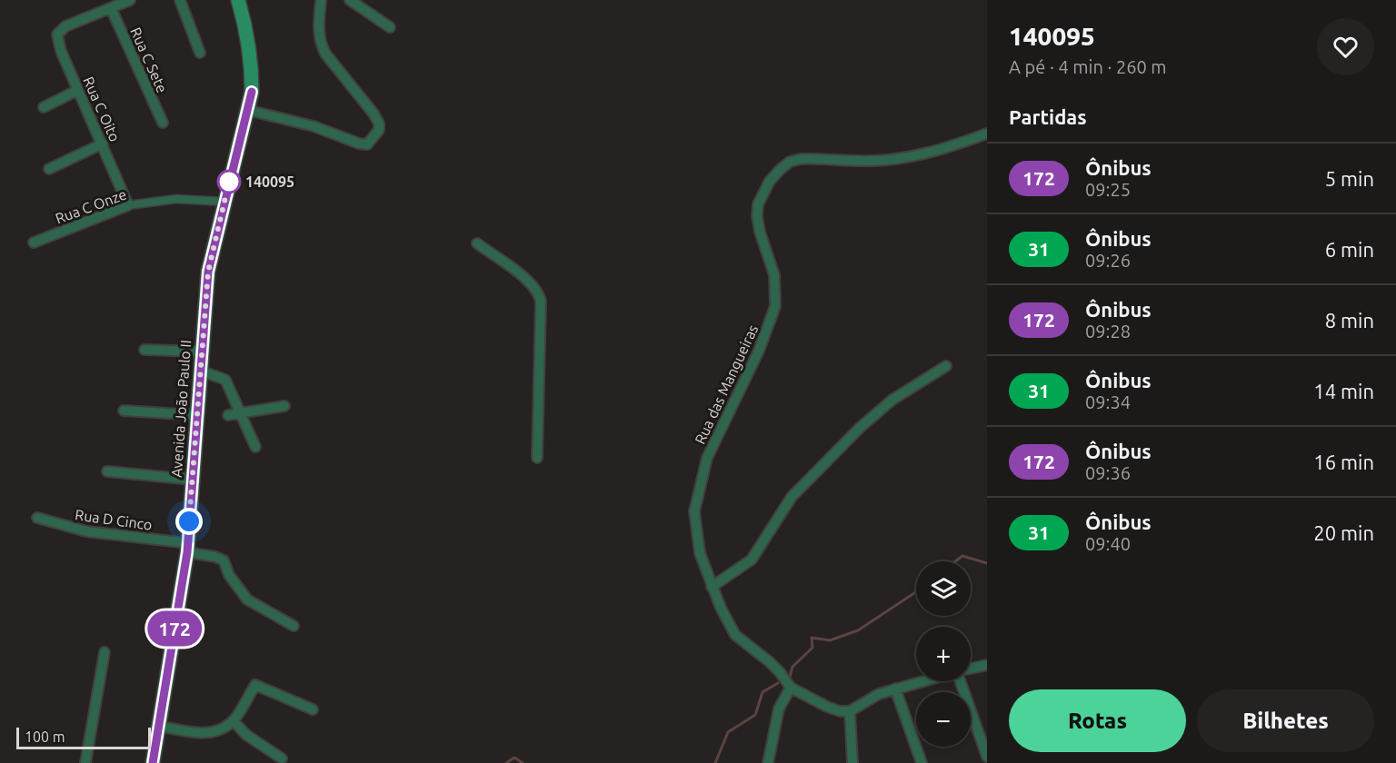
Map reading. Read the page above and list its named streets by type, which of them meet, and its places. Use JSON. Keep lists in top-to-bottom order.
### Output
{
  "streets": {
    "main road": ["Avenida João Paulo II"],
    "street": [
      "Rua C Sete",
      "Rua C Oito",
      "Rua C Onze",
      "Rua das Mangueiras",
      "Rua D Cinco"
    ]
  },
  "crossings": [
    ["Rua C Sete", "Rua C Oito"],
    ["Rua C Oito", "Rua C Onze"],
    ["Rua C Onze", "Avenida João Paulo II"],
    ["Avenida João Paulo II", "Rua D Cinco"]
  ],
  "places": ["140095"],
  "lines": ["bus line 172"],
  "scale_bar": "100 m",
  "page": {
    "on_map": "172",
    "heading": [
      ["140095", "A pé · 4 min · 260 m"],
      "Partidas"
    ],
    "list": [
      {
        "mark": "172",
        "name": "Ônibus",
        "note": "09:25",
        "value": "5 min"
      },
      {
        "mark": "31",
        "name": "Ônibus",
        "note": "09:26",
        "value": "6 min"
      },
      {
        "mark": "172",
        "name": "Ônibus",
        "note": "09:28",
        "value": "8 min"
      },
      {
        "mark": "31",
        "name": "Ônibus",
        "note": "09:34",
        "value": "14 min"
      },
      {
        "mark": "172",
        "name": "Ônibus",
        "note": "09:36",
        "value": "16 min"
      },
      {
        "mark": "31",
        "name": "Ônibus",
        "note": "09:40",
        "value": "20 min"
      }
    ],
    "map_buttons": ["+", "−"],
    "buttons": ["Rotas", "Bilhetes"],
    "scale": "100 m"
  }
}
